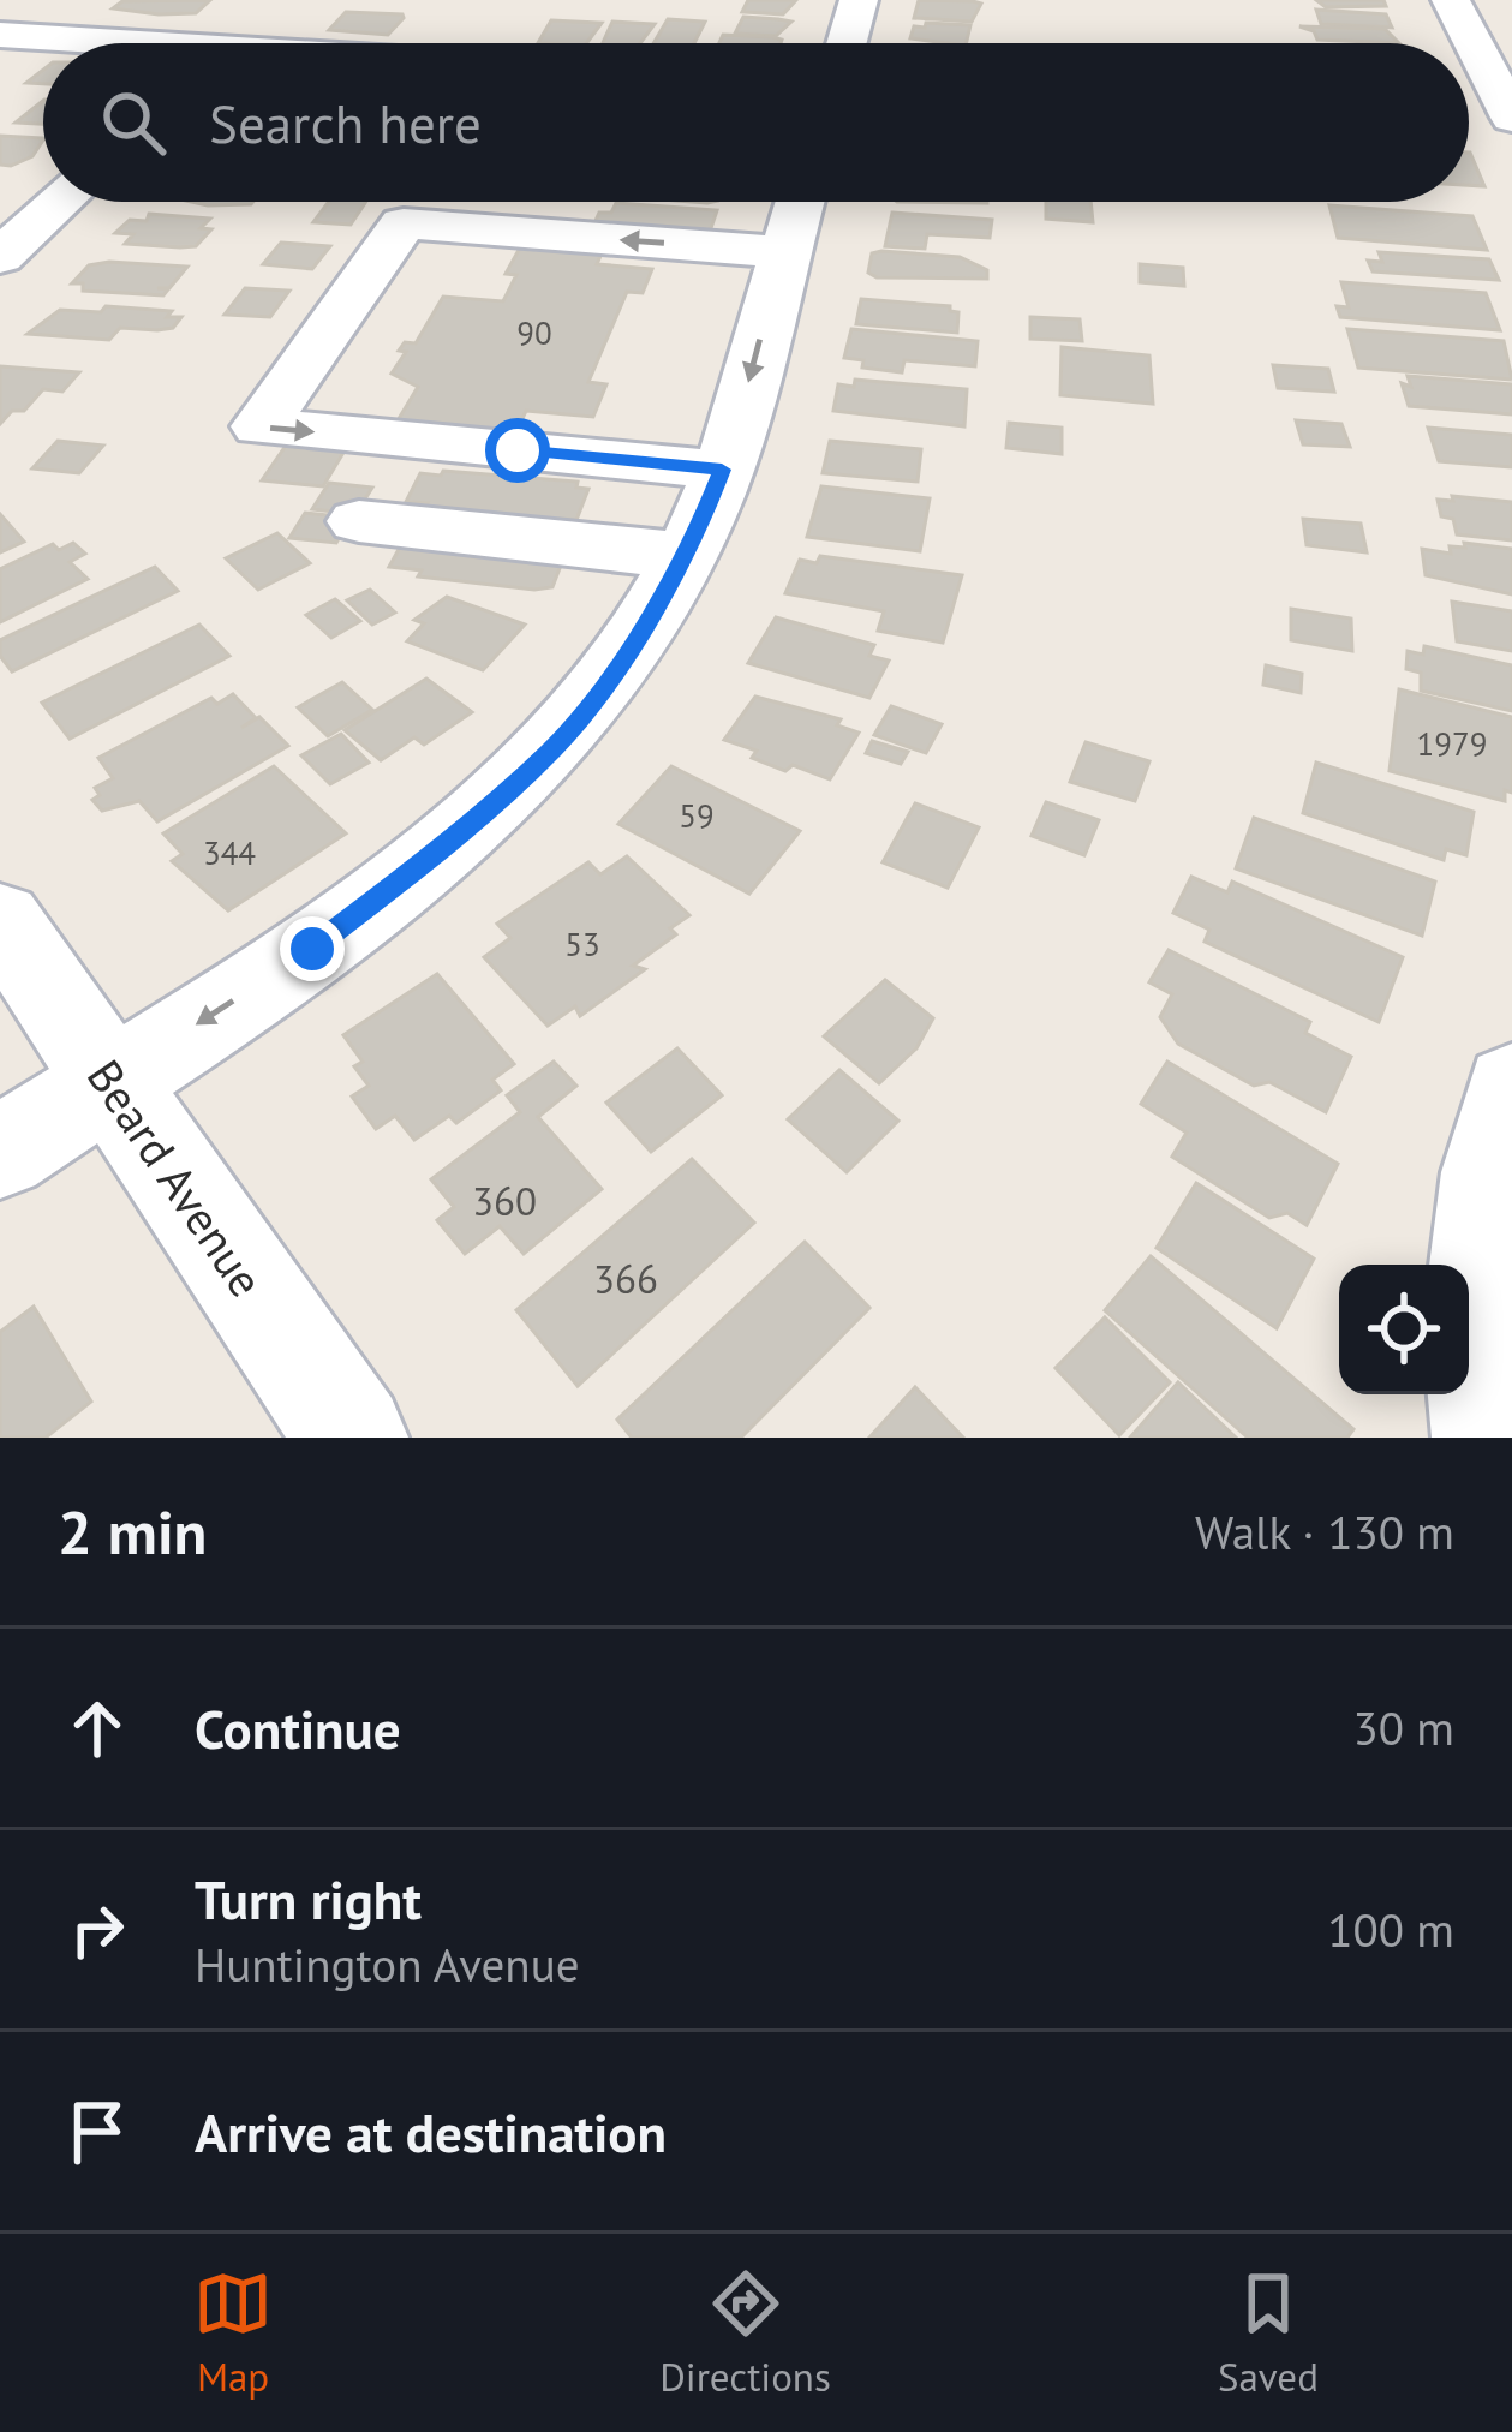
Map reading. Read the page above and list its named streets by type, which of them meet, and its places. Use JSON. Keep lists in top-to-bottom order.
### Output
{
  "streets": {
    "street": ["Beard Avenue"]
  },
  "house_numbers": [
    "90",
    "1979",
    "59",
    "344",
    "53",
    "360",
    "366"
  ],
  "page": {
    "search": "Search here",
    "heading": ["2 min", "Walk · 130 m"],
    "list": [
      ["Continue", "30 m"],
      ["Turn right", "Huntington Avenue", "100 m"],
      "Arrive at destination"
    ],
    "nav": ["Map", "Directions", "Saved"]
  }
}
